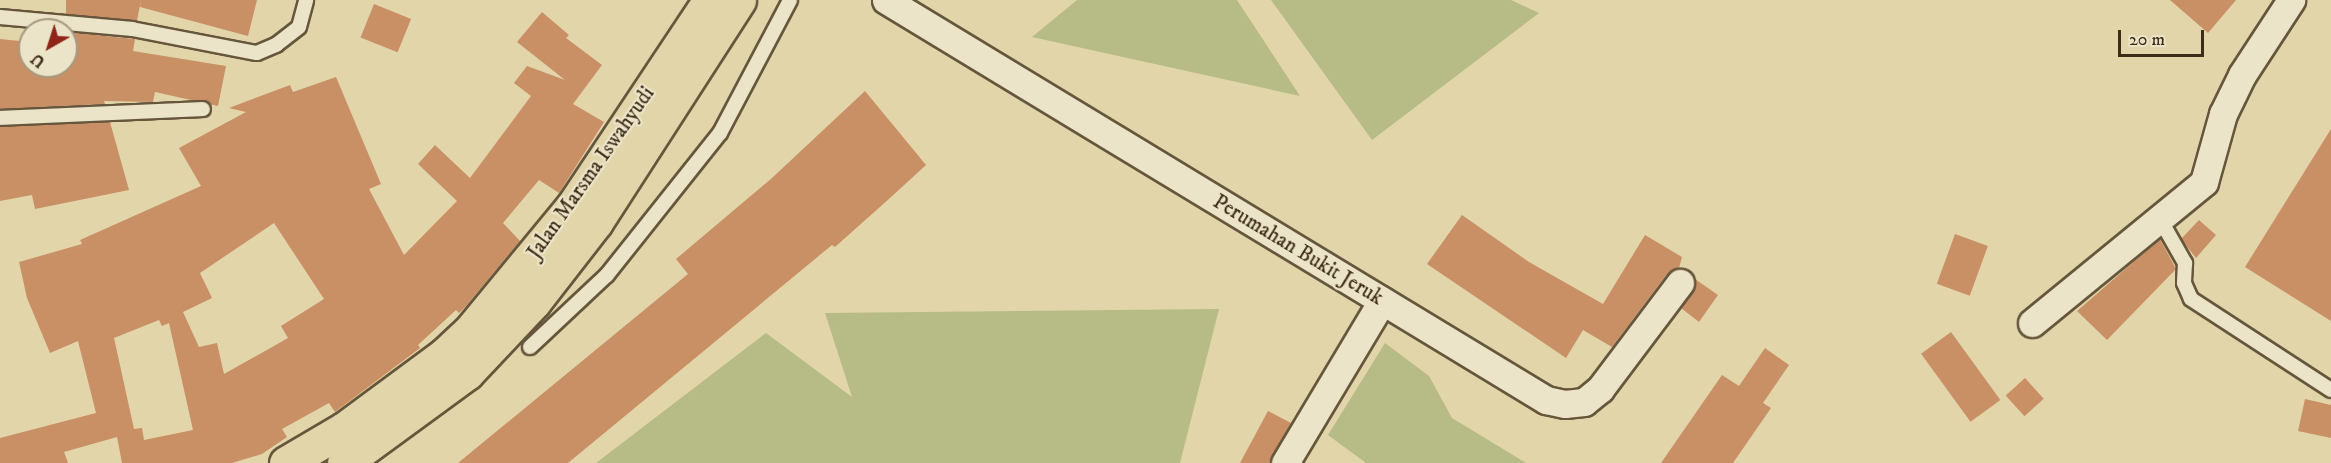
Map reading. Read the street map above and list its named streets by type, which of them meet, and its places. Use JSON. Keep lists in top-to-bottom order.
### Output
{
  "streets": {
    "highway": ["Jalan Marsma Iswahyudi"],
    "street": ["Perumahan Bukit Jeruk"]
  },
  "scale_bar": "20 m",
  "north": "bottom left"
}
